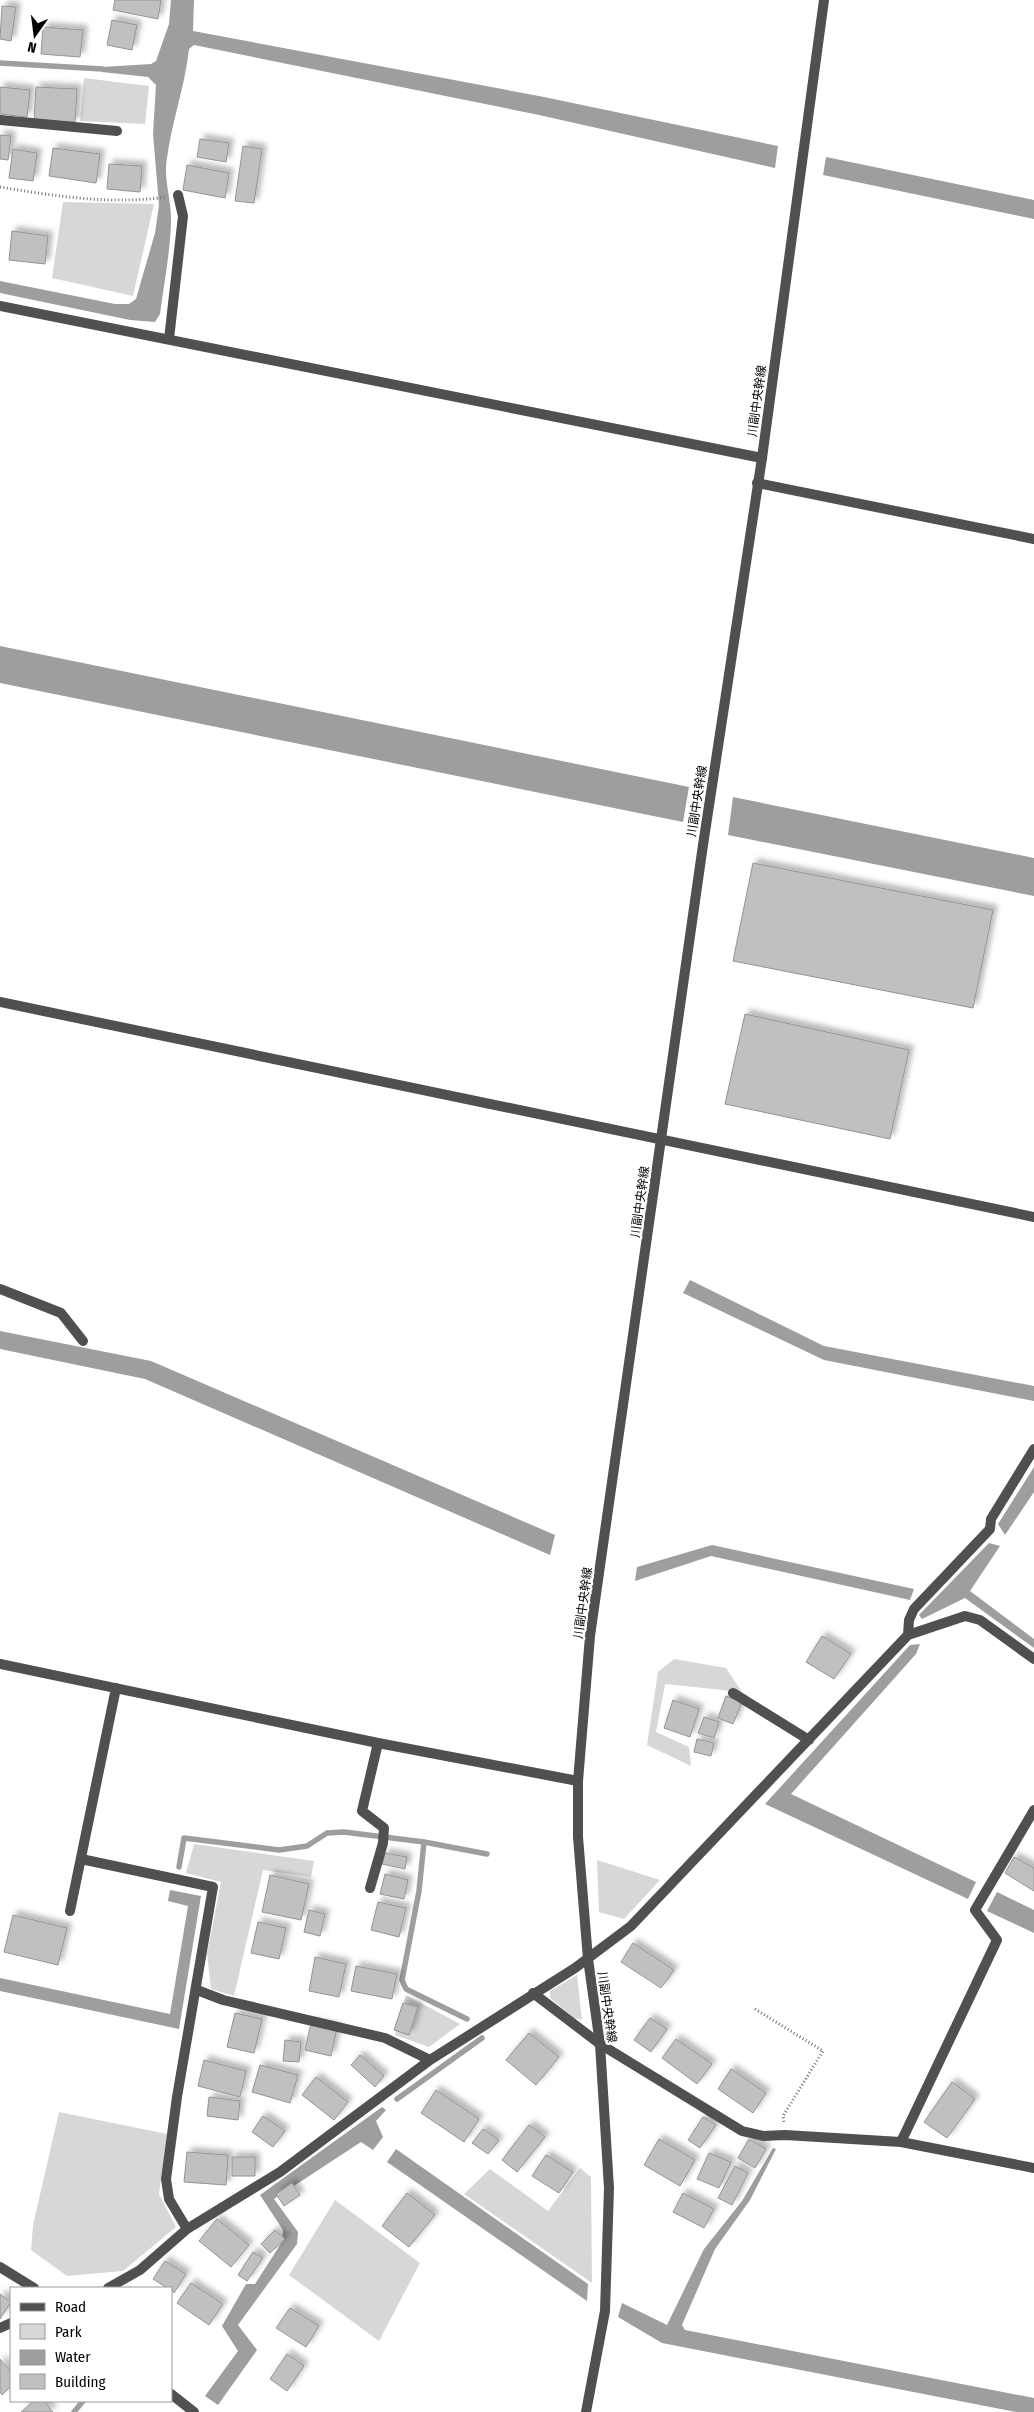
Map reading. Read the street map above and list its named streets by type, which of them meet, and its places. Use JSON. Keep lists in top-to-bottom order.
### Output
{
  "streets": {
    "street": ["川副中央幹線"]
  },
  "legend": [
    "Road",
    "Park",
    "Water",
    "Building"
  ],
  "north": "bottom"
}
